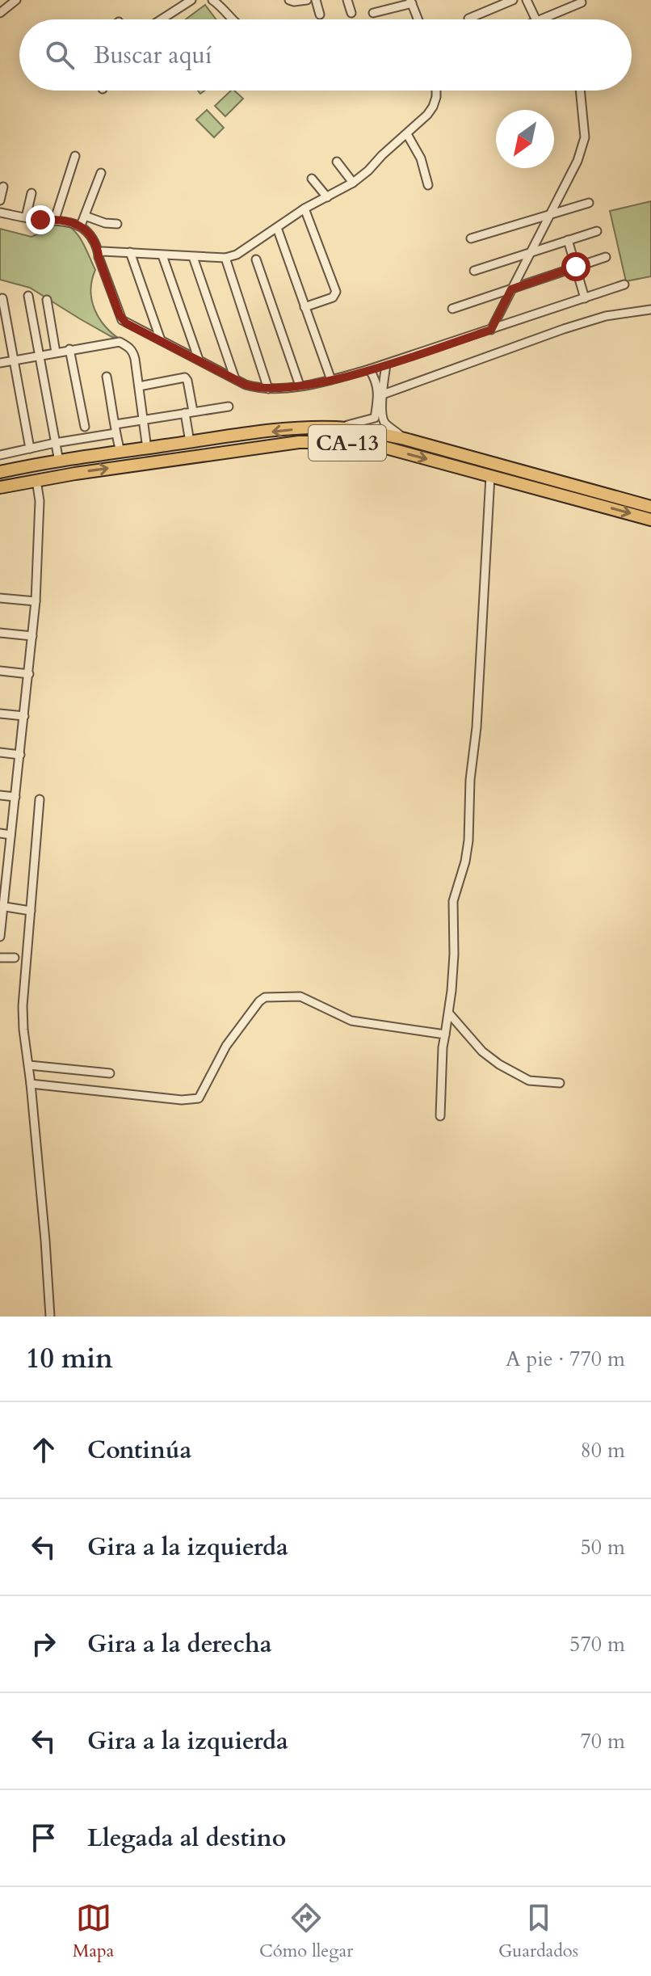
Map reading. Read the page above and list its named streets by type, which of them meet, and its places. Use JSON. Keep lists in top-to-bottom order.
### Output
{
  "streets": {
    "highway": ["CA-13"]
  },
  "north": "bottom left",
  "page": {
    "search": "Buscar aquí",
    "heading": ["10 min", "A pie · 770 m"],
    "list": [
      ["Continúa", "80 m"],
      ["Gira a la izquierda", "50 m"],
      ["Gira a la derecha", "570 m"],
      ["Gira a la izquierda", "70 m"],
      "Llegada al destino"
    ],
    "nav": ["Mapa", "Cómo llegar", "Guardados"]
  }
}
